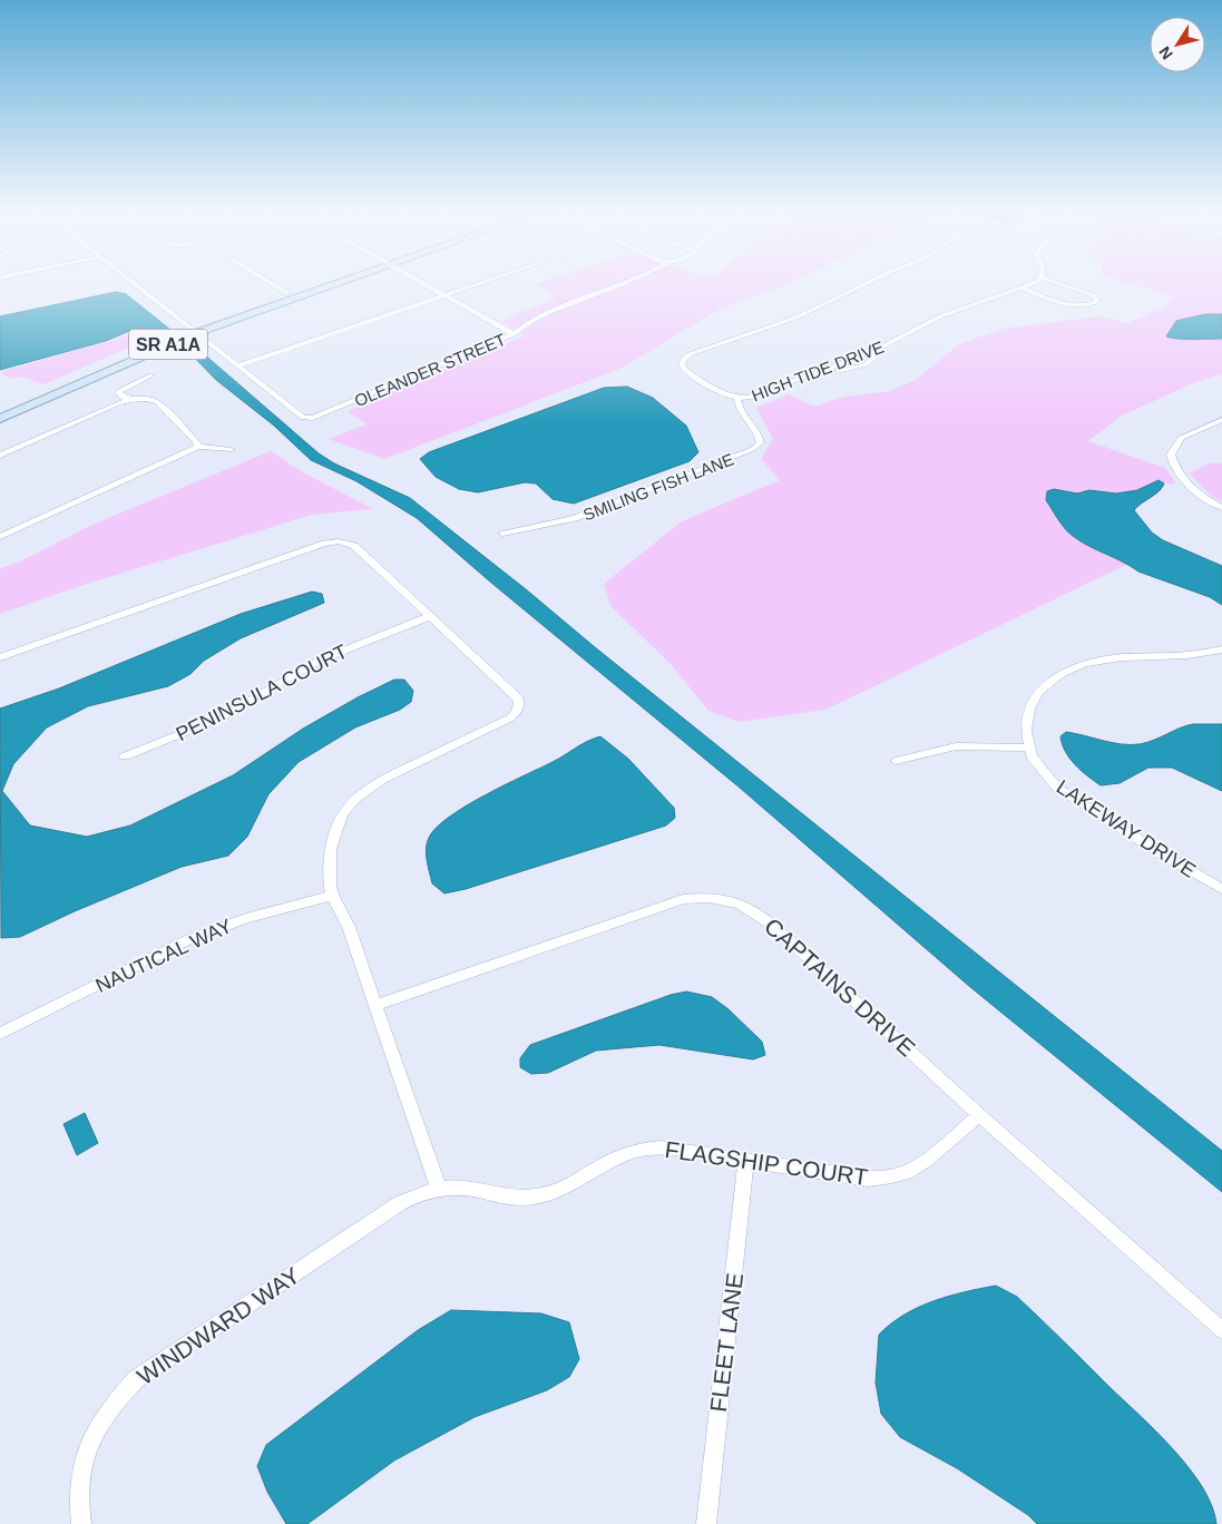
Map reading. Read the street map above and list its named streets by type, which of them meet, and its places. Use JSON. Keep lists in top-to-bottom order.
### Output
{
  "streets": {
    "main road": ["SR A1A"],
    "street": [
      "OLEANDER STREET",
      "HIGH TIDE DRIVE",
      "SMILING FISH LANE",
      "PENINSULA COURT",
      "LAKEWAY DRIVE",
      "NAUTICAL WAY",
      "CAPTAINS DRIVE",
      "FLAGSHIP COURT",
      "WINDWARD WAY",
      "FLEET LANE"
    ]
  },
  "crossings": [
    ["HIGH TIDE DRIVE", "SMILING FISH LANE"],
    ["CAPTAINS DRIVE", "FLAGSHIP COURT"],
    ["FLAGSHIP COURT", "WINDWARD WAY"],
    ["FLAGSHIP COURT", "FLEET LANE"]
  ],
  "north": "bottom left"
}
